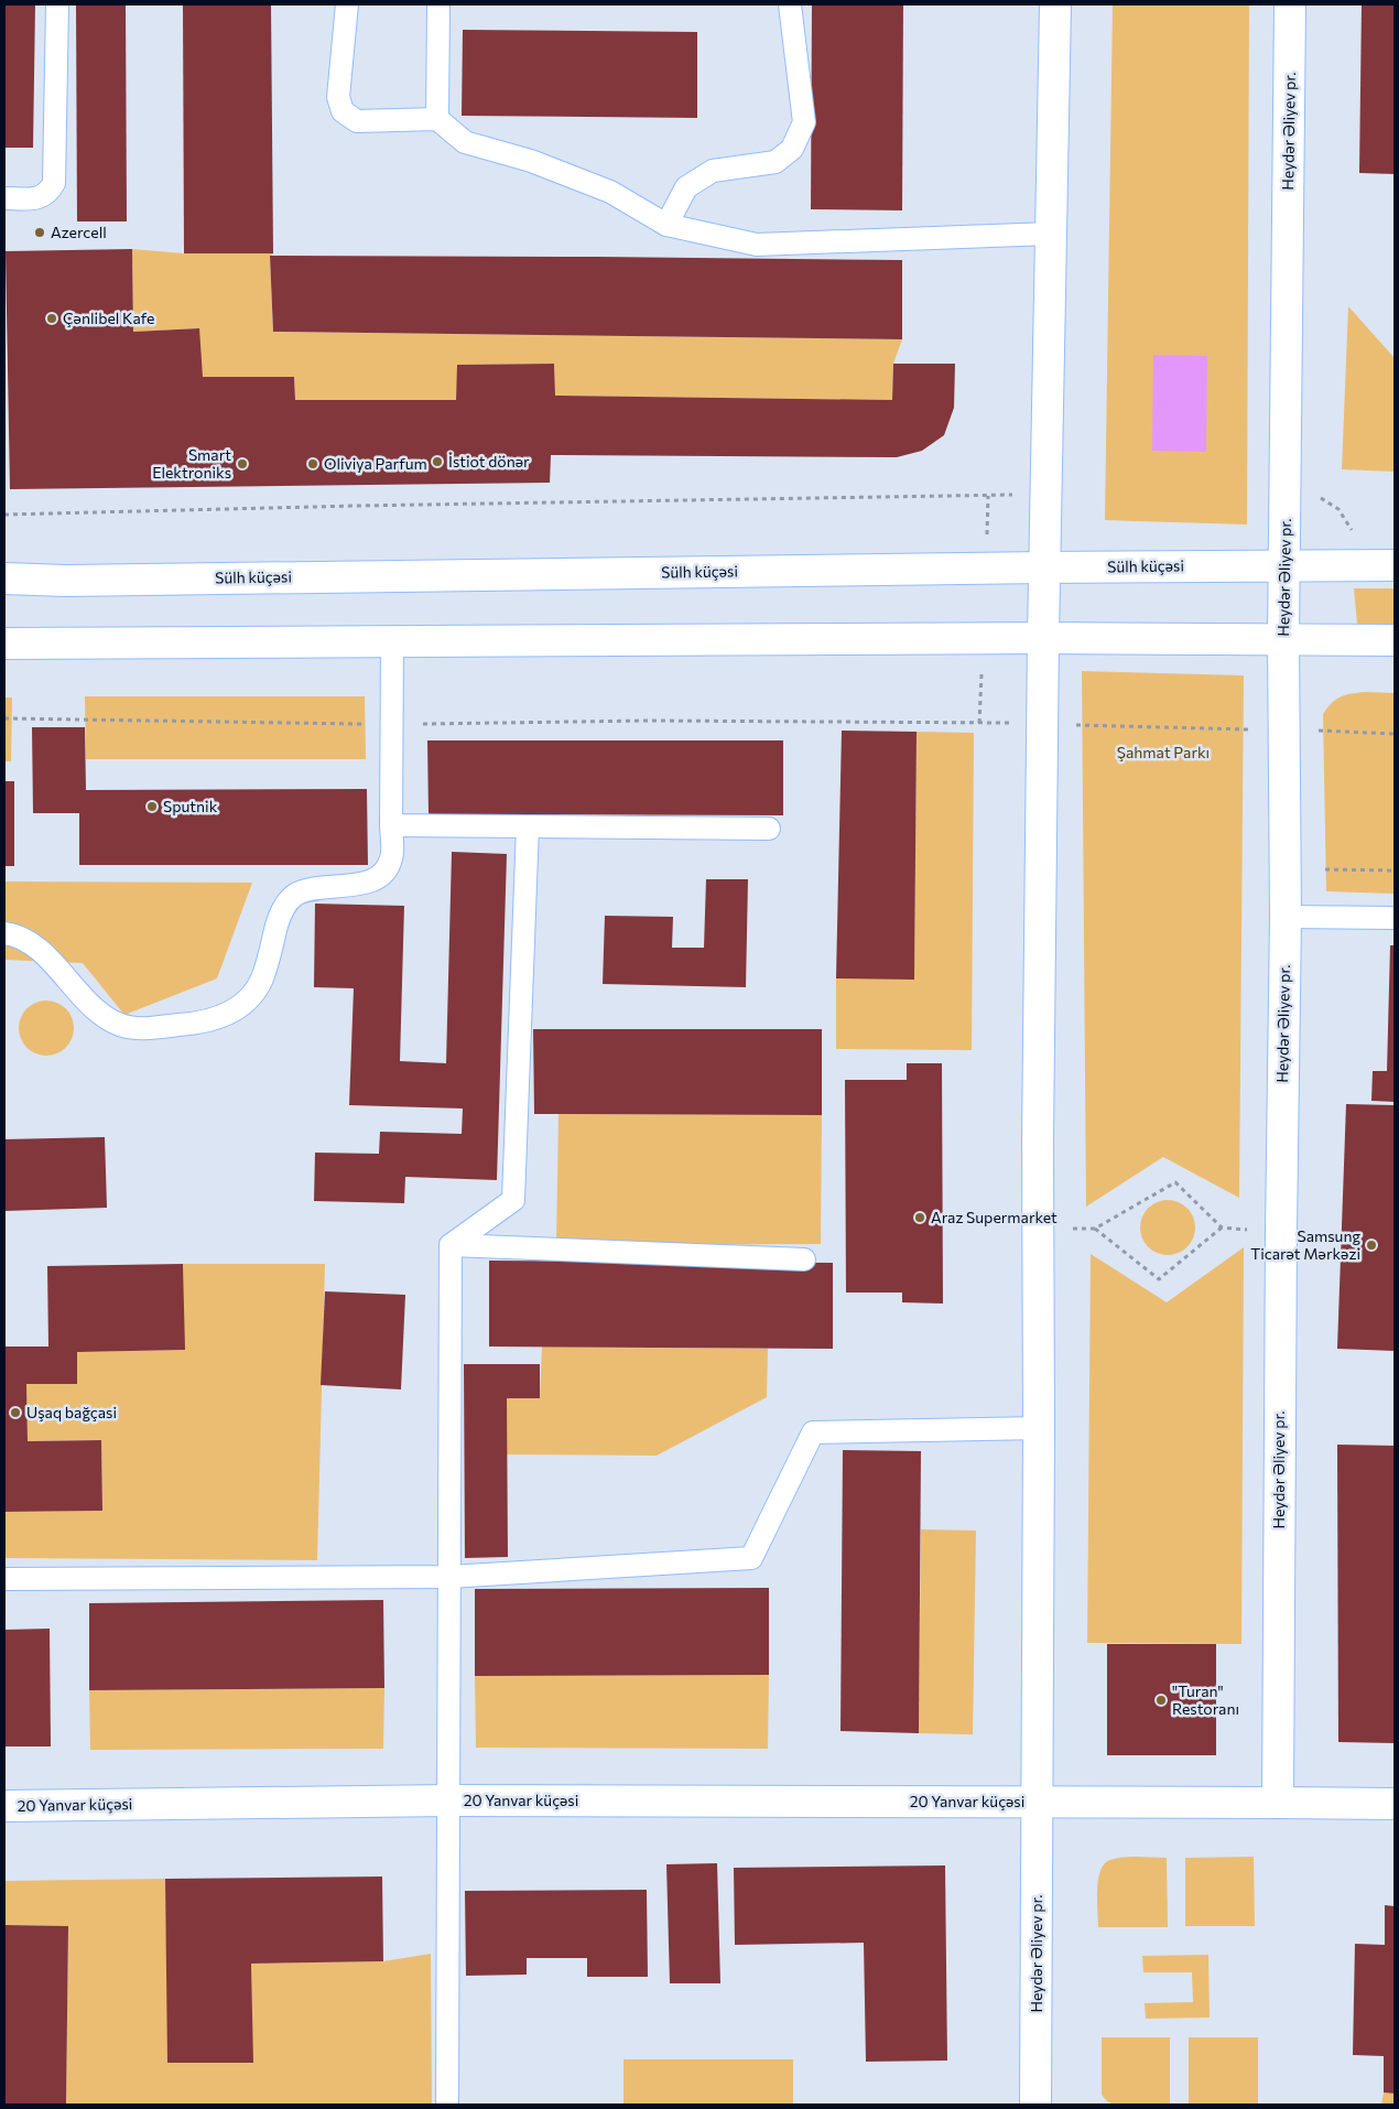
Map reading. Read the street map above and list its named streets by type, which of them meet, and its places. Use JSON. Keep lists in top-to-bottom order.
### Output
{
  "streets": {
    "main road": ["Heydər Əliyev pr.", "Sülh küçəsi", "20 Yanvar küçəsi"]
  },
  "crossings": [
    ["Heydər Əliyev pr.", "Sülh küçəsi"],
    ["Heydər Əliyev pr.", "20 Yanvar küçəsi"]
  ],
  "parks": ["Şahmat Parkı"],
  "places": [
    "Azercell",
    "Çənlibel Kafe",
    "İstiot dönәr",
    "Smart Elektroniks",
    "Oliviya Parfum",
    "Sputnik",
    "Araz Supermarket",
    "Samsung Ticarət Mərkəzi",
    "Uşaq bağçasi",
    "\"Turan\" Restoranı"
  ]
}
